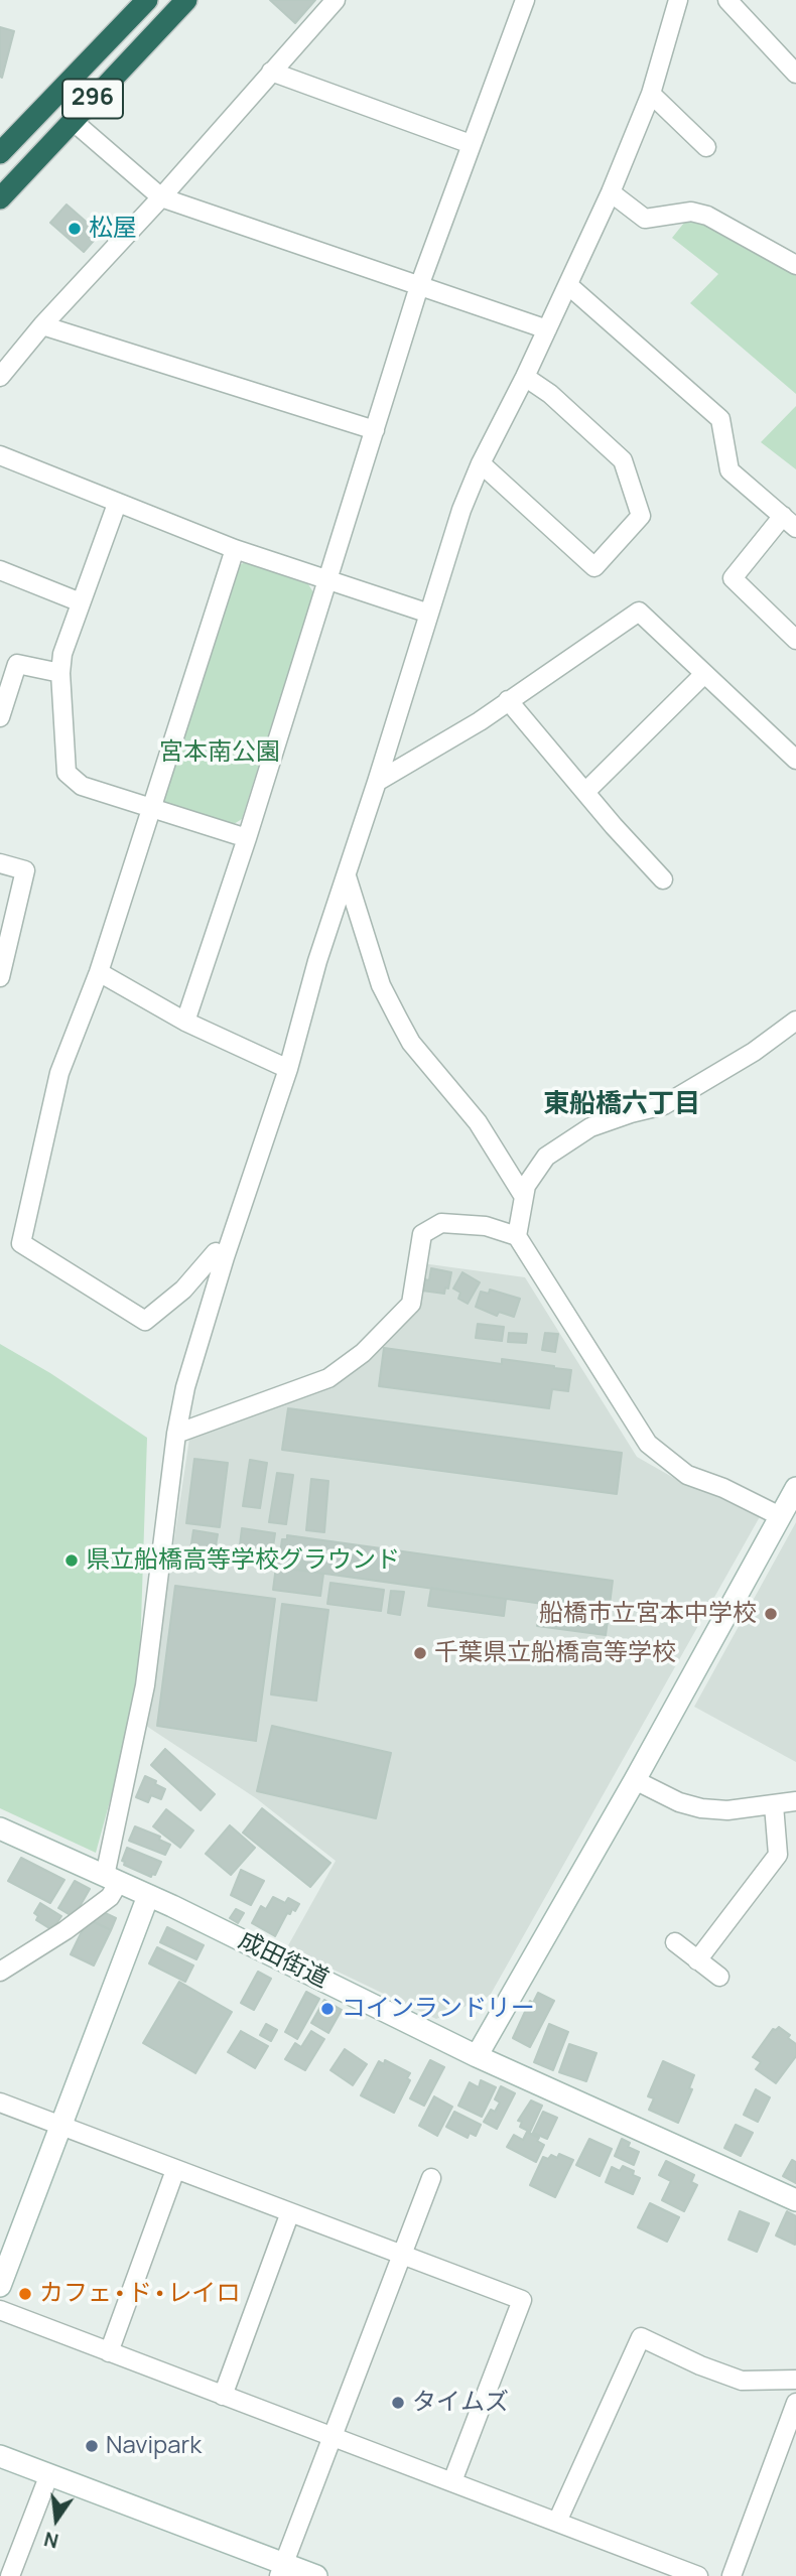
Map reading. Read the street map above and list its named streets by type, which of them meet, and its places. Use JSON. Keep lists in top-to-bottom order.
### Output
{
  "streets": {
    "highway": ["296"],
    "street": ["成田街道"]
  },
  "districts": ["東船橋六丁目"],
  "parks": ["宮本南公園"],
  "places": [
    "松屋",
    "県立船橋高等学校グラウンド",
    "船橋市立宮本中学校",
    "千葉県立船橋高等学校",
    "コインランドリー",
    "カフェ•ド•レイロ",
    "タイムズ",
    "Navipark"
  ],
  "north": "bottom"
}
